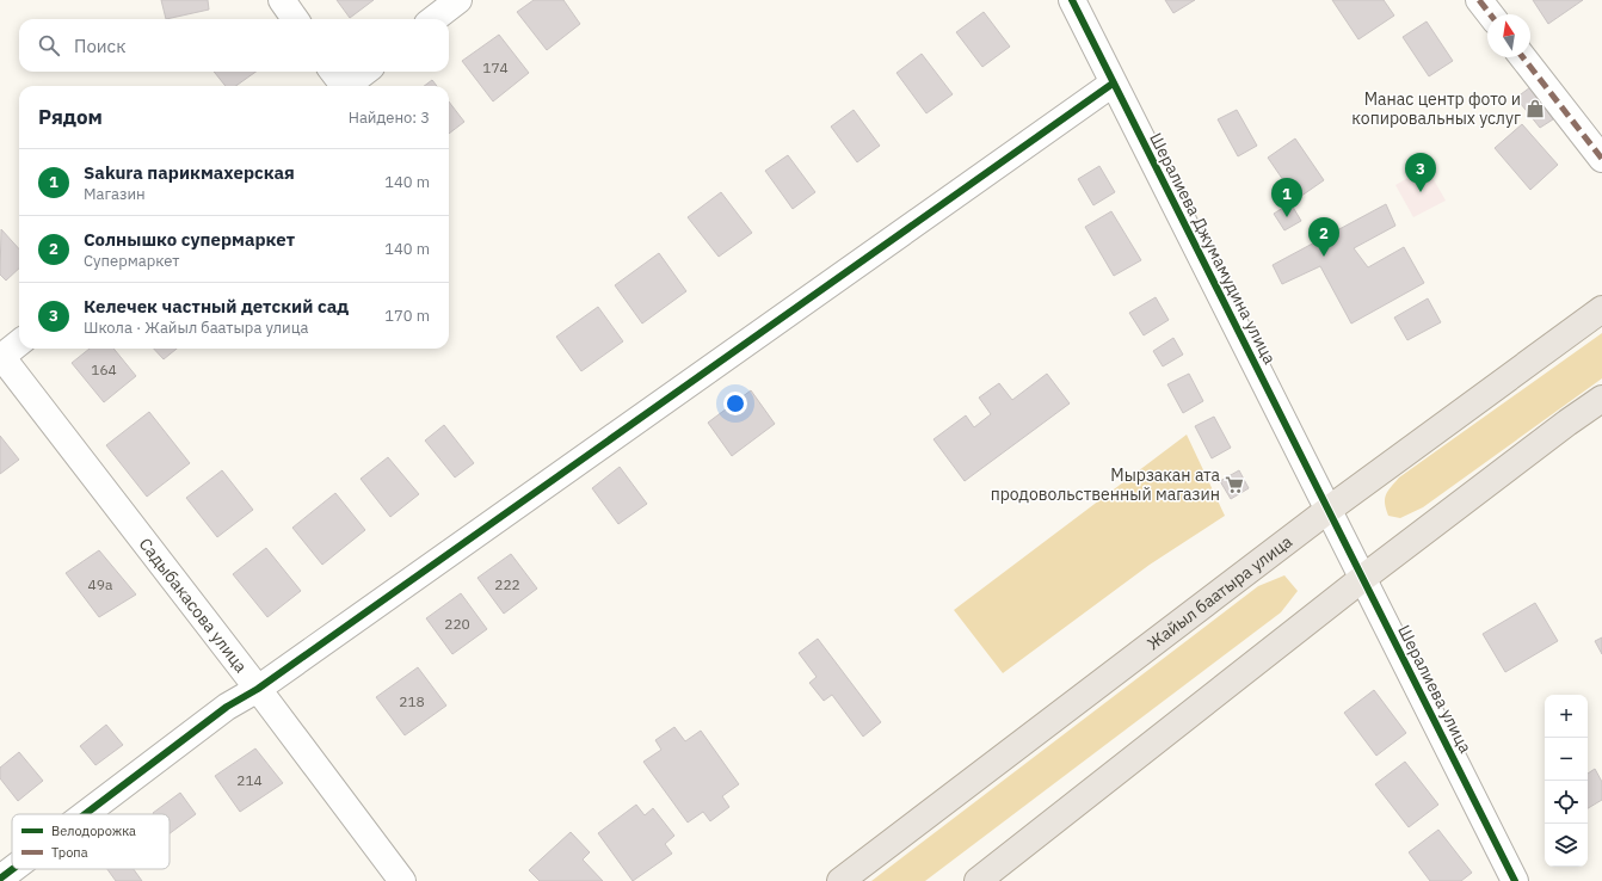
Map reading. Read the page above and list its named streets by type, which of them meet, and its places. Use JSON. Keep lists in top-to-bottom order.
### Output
{
  "streets": {
    "main road": ["Жайыл баатыра улица"],
    "street": ["Шералиева Джумамудина улица", "Садыбакасова улица", "Шералиева улица"]
  },
  "crossings": [
    ["Шералиева Джумамудина улица", "Жайыл баатыра улица"],
    ["Шералиева Джумамудина улица", "Шералиева улица"],
    ["Жайыл баатыра улица", "Шералиева улица"]
  ],
  "places": {
    "shop": ["Манас центр фото и копировальных услуг"],
    "supermarket": ["Мырзакан ата продовольственный магазин"]
  },
  "house_numbers": [
    "174",
    "164",
    "49а",
    "222",
    "220",
    "218",
    "214"
  ],
  "legend": ["Велодорожка", "Тропа"],
  "north": "top",
  "page": {
    "search": "Поиск",
    "heading": ["Рядом", "Найдено: 3"],
    "list": [
      {
        "mark": "1",
        "name": "Sakura парикмахерская",
        "note": "Магазин",
        "value": "140 m"
      },
      {
        "mark": "2",
        "name": "Солнышко супермаркет",
        "note": "Супермаркет",
        "value": "140 m"
      },
      {
        "mark": "3",
        "name": "Келечек частный детский сад",
        "note": "Школа · Жайыл баатыра улица",
        "value": "170 m"
      }
    ],
    "pins": ["3", "1", "2"],
    "map_buttons": ["+", "−"]
  }
}
